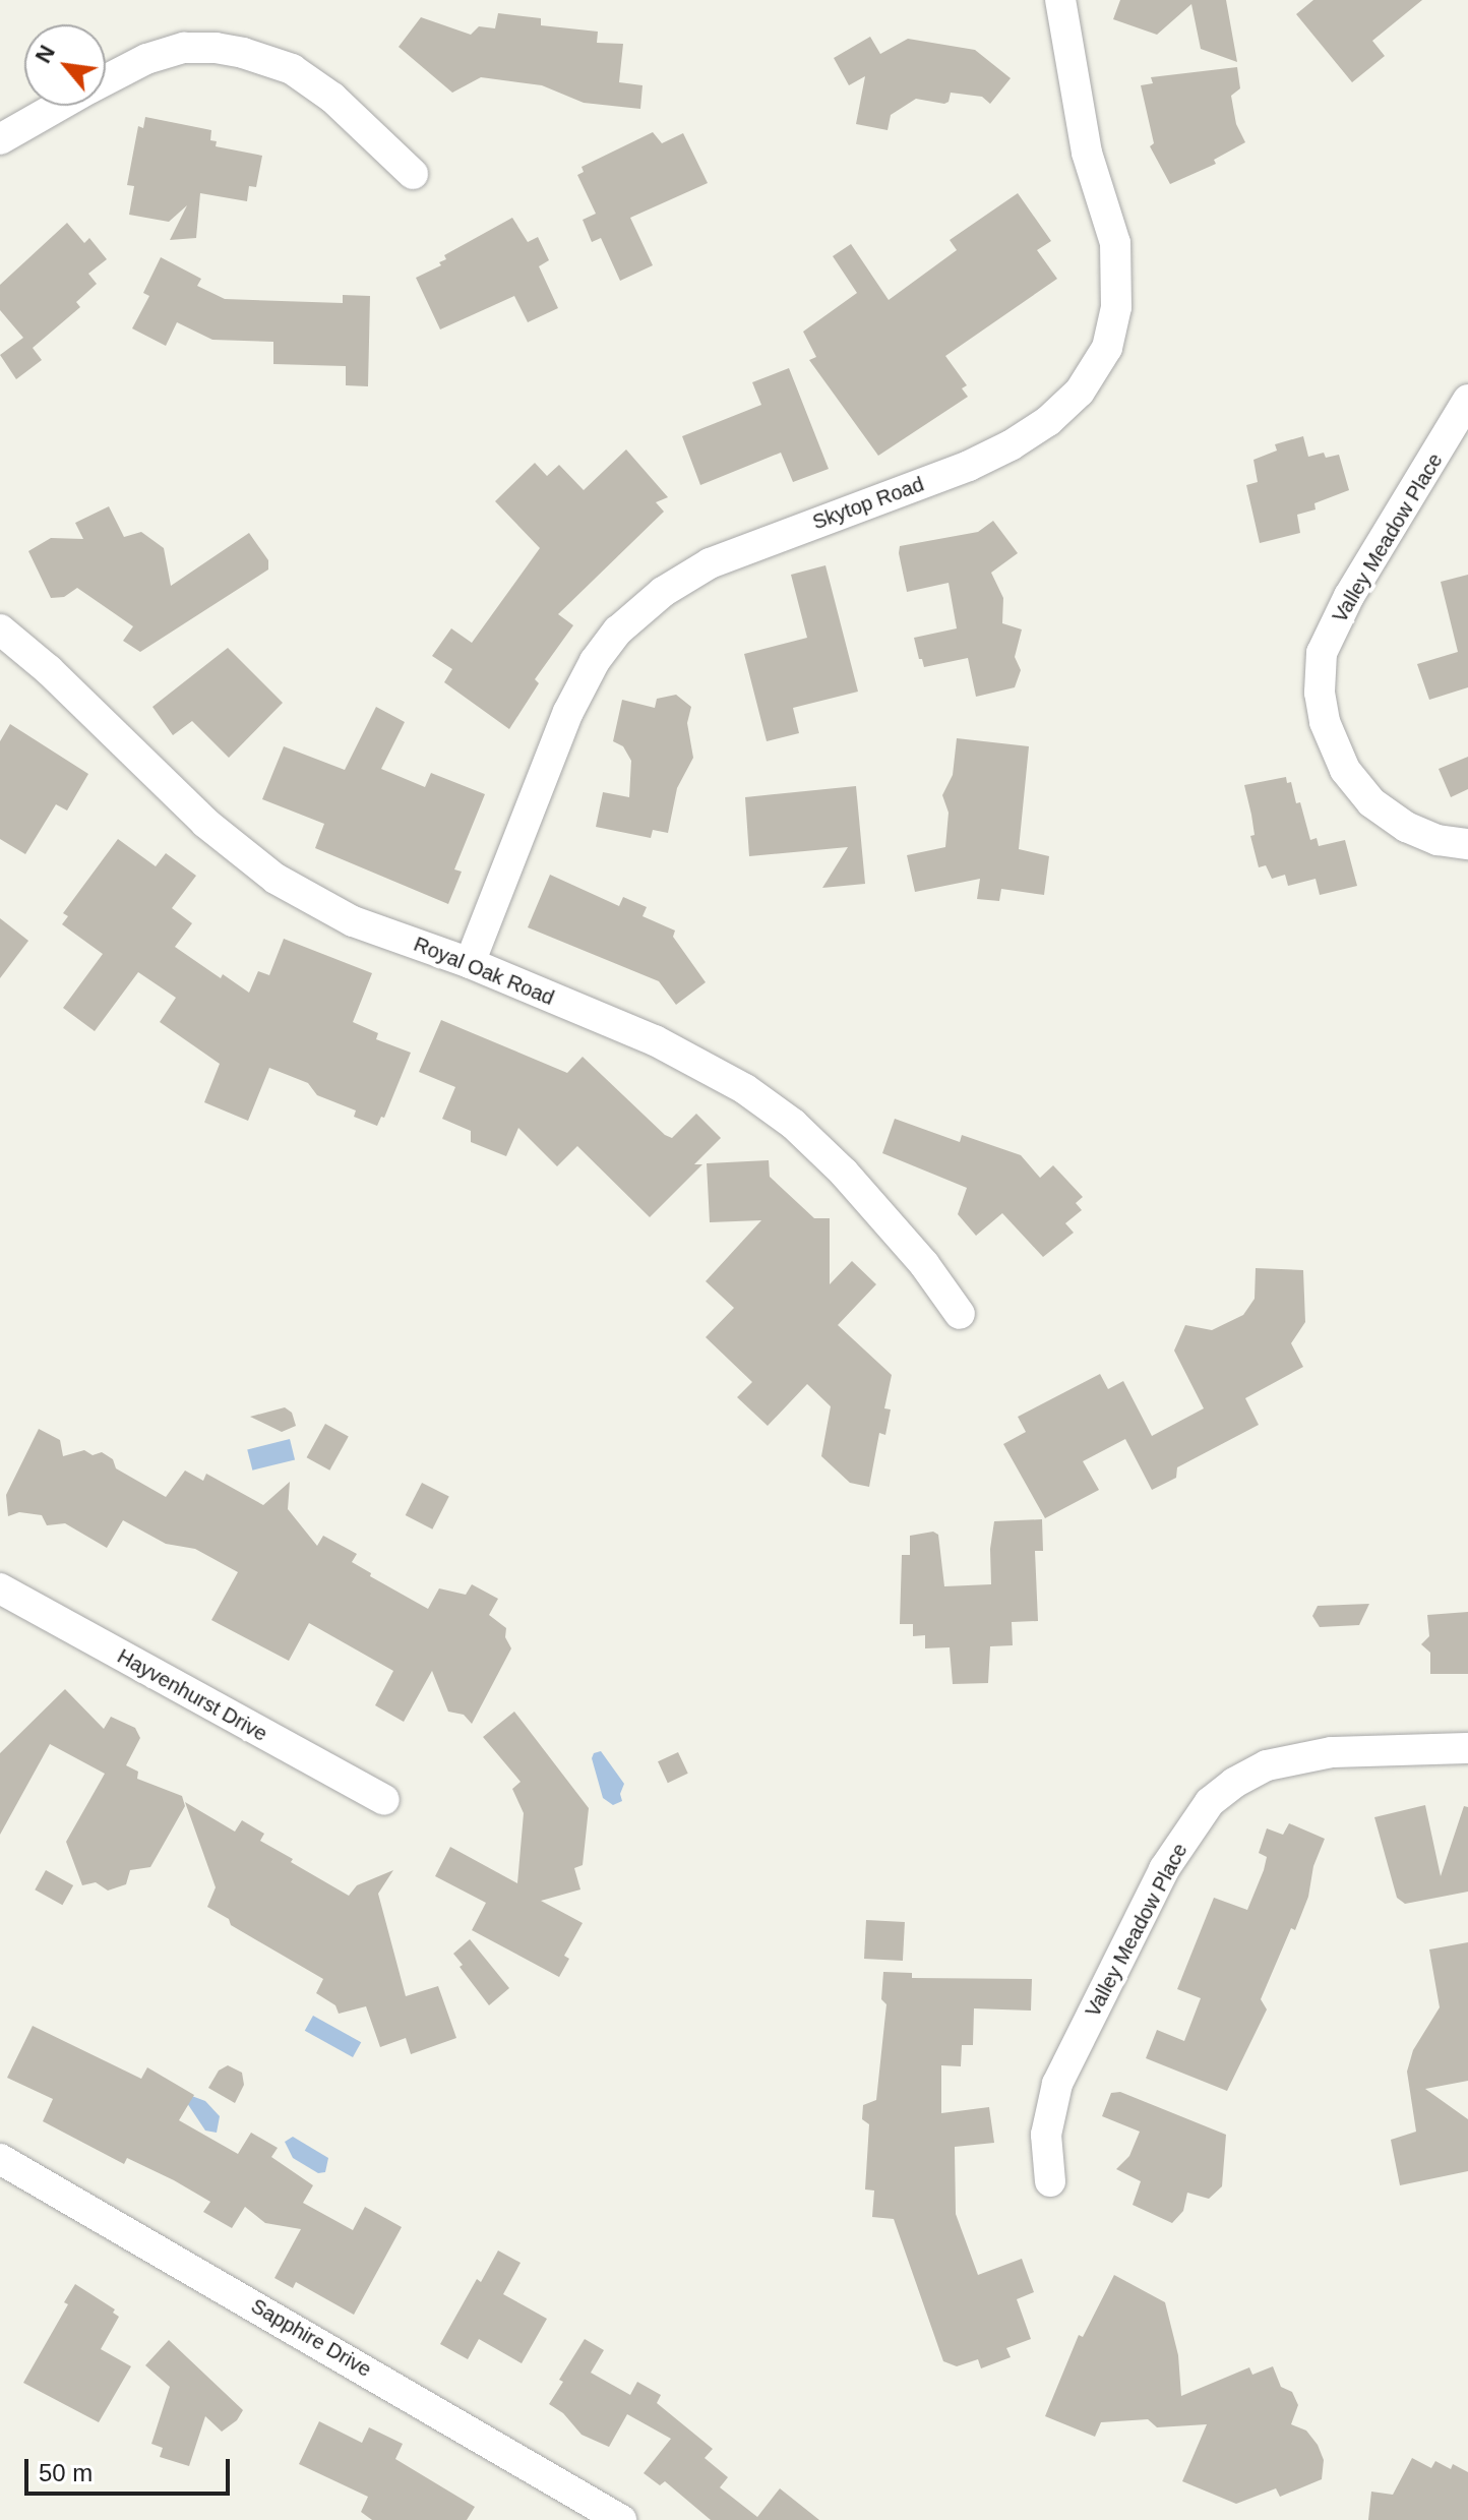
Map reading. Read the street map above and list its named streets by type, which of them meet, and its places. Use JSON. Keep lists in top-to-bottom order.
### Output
{
  "streets": {
    "street": [
      "Skytop Road",
      "Valley Meadow Place",
      "Royal Oak Road",
      "Hayvenhurst Drive",
      "Sapphire Drive"
    ]
  },
  "crossings": [
    ["Skytop Road", "Royal Oak Road"]
  ],
  "scale_bar": "50 m",
  "north": "top left"
}
